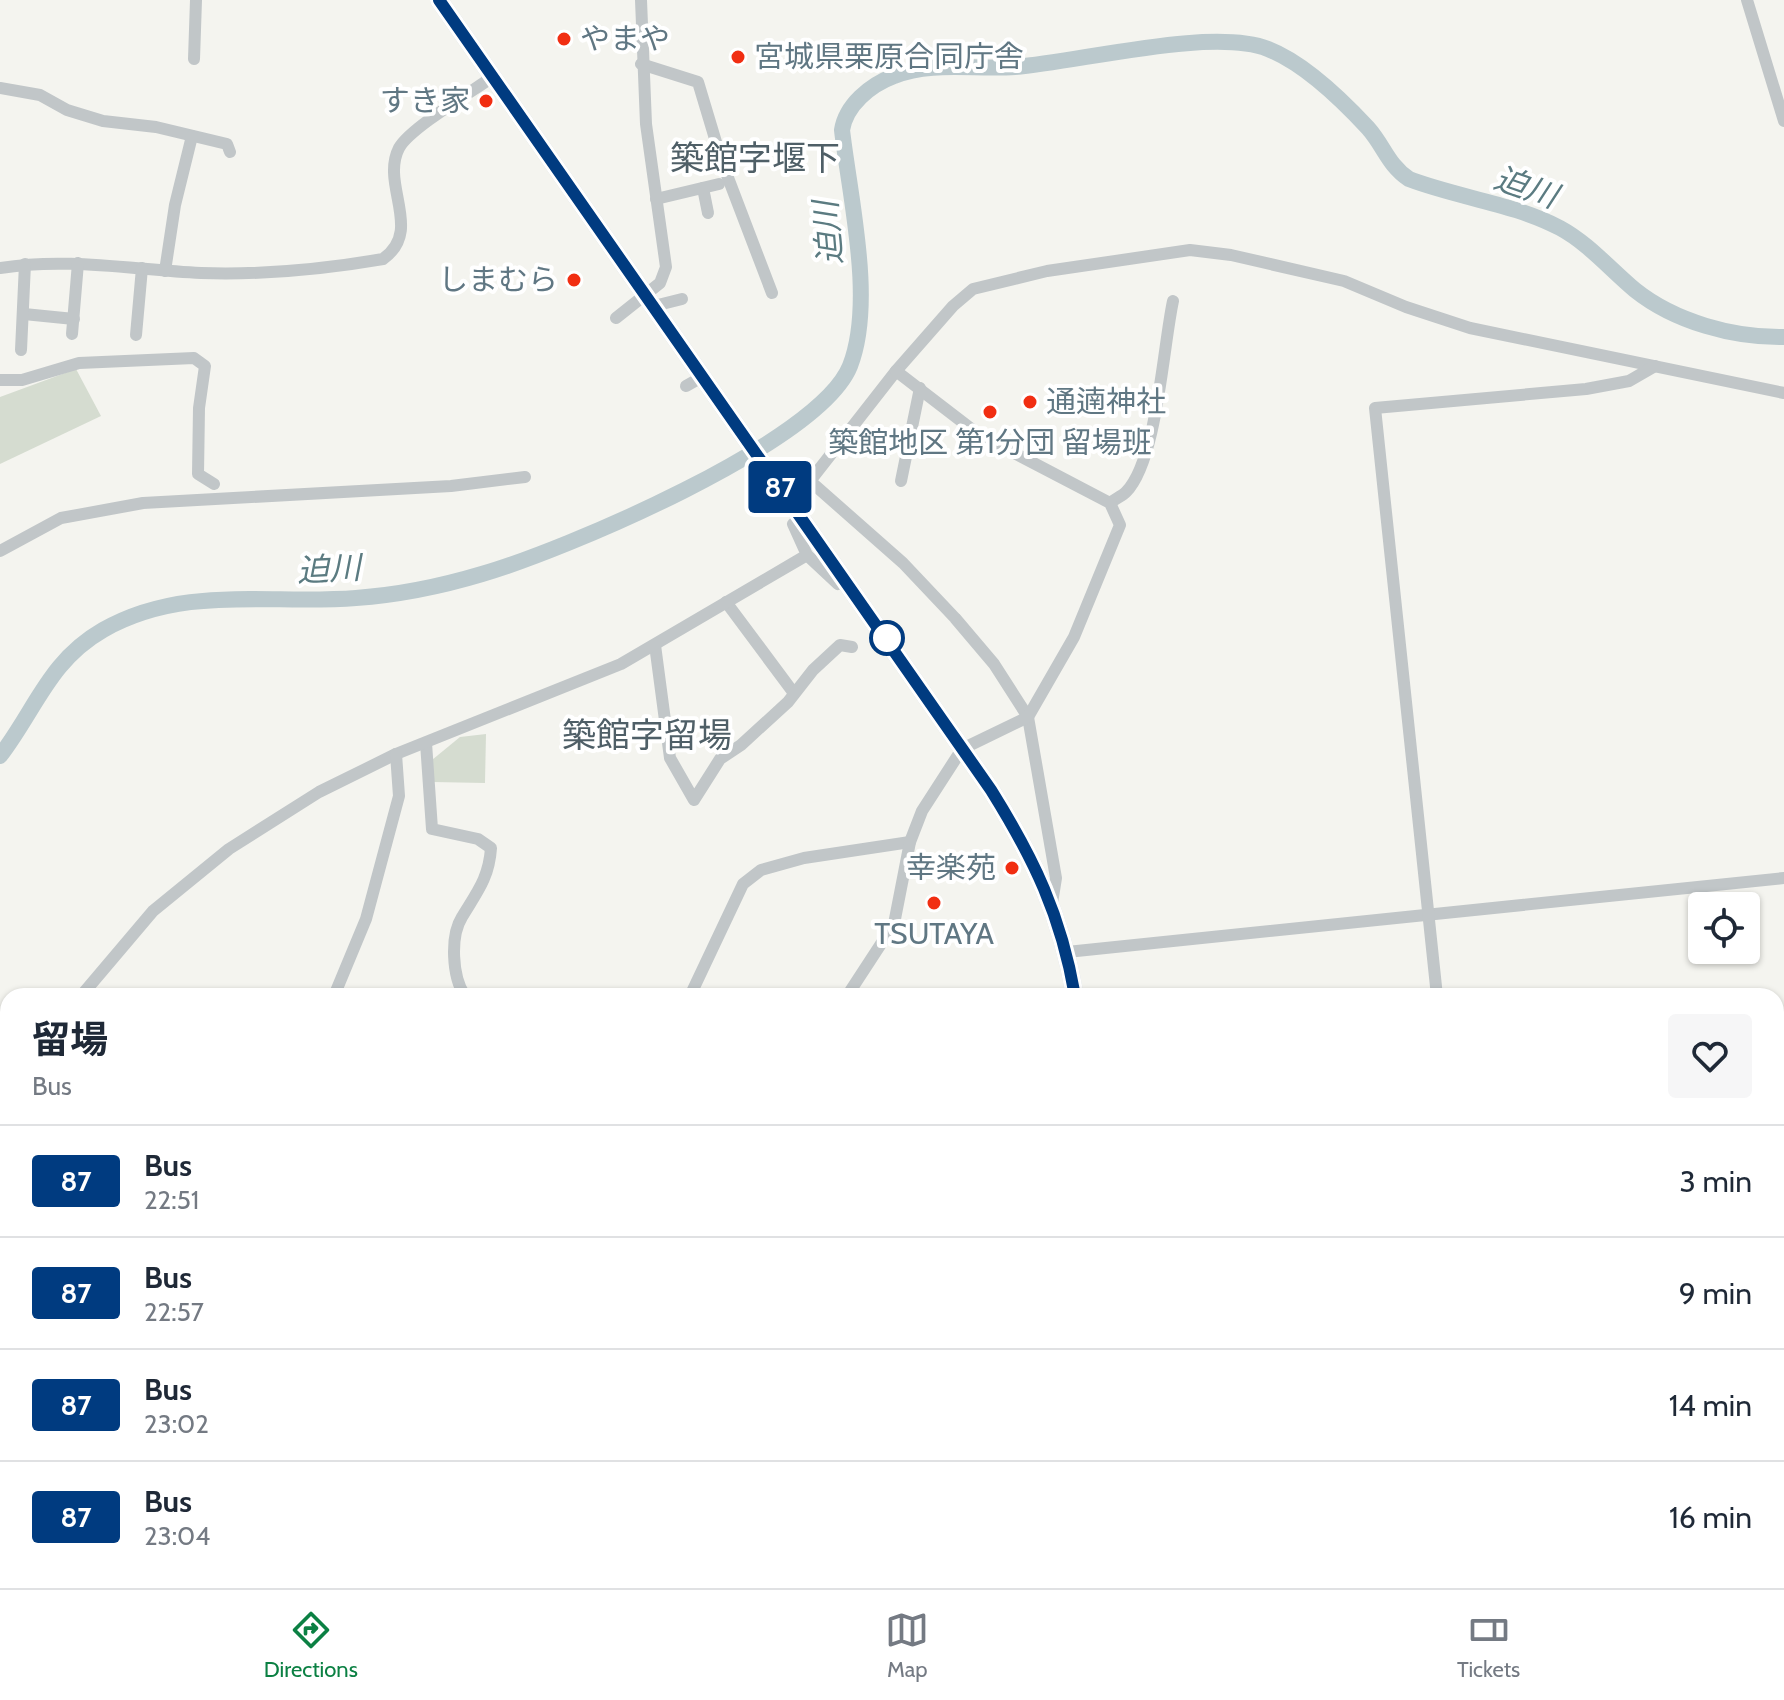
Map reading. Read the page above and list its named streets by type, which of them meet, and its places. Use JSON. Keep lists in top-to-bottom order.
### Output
{
  "districts": ["築館字堰下", "築館字留場"],
  "water": ["迫川"],
  "places": [
    "やまや",
    "宮城県栗原合同庁舎",
    "すき家",
    "しまむら",
    "通遖神社",
    "築館地区 第1分団 留場班",
    "幸楽苑",
    "TSUTAYA"
  ],
  "lines": ["bus line 87"],
  "page": {
    "on_map": "87",
    "heading": ["留場", "Bus"],
    "list": [
      {
        "mark": "87",
        "name": "Bus",
        "note": "22:51",
        "value": "3 min"
      },
      {
        "mark": "87",
        "name": "Bus",
        "note": "22:57",
        "value": "9 min"
      },
      {
        "mark": "87",
        "name": "Bus",
        "note": "23:02",
        "value": "14 min"
      },
      {
        "mark": "87",
        "name": "Bus",
        "note": "23:04",
        "value": "16 min"
      }
    ],
    "tabs": ["Directions", "Map", "Tickets"]
  }
}
